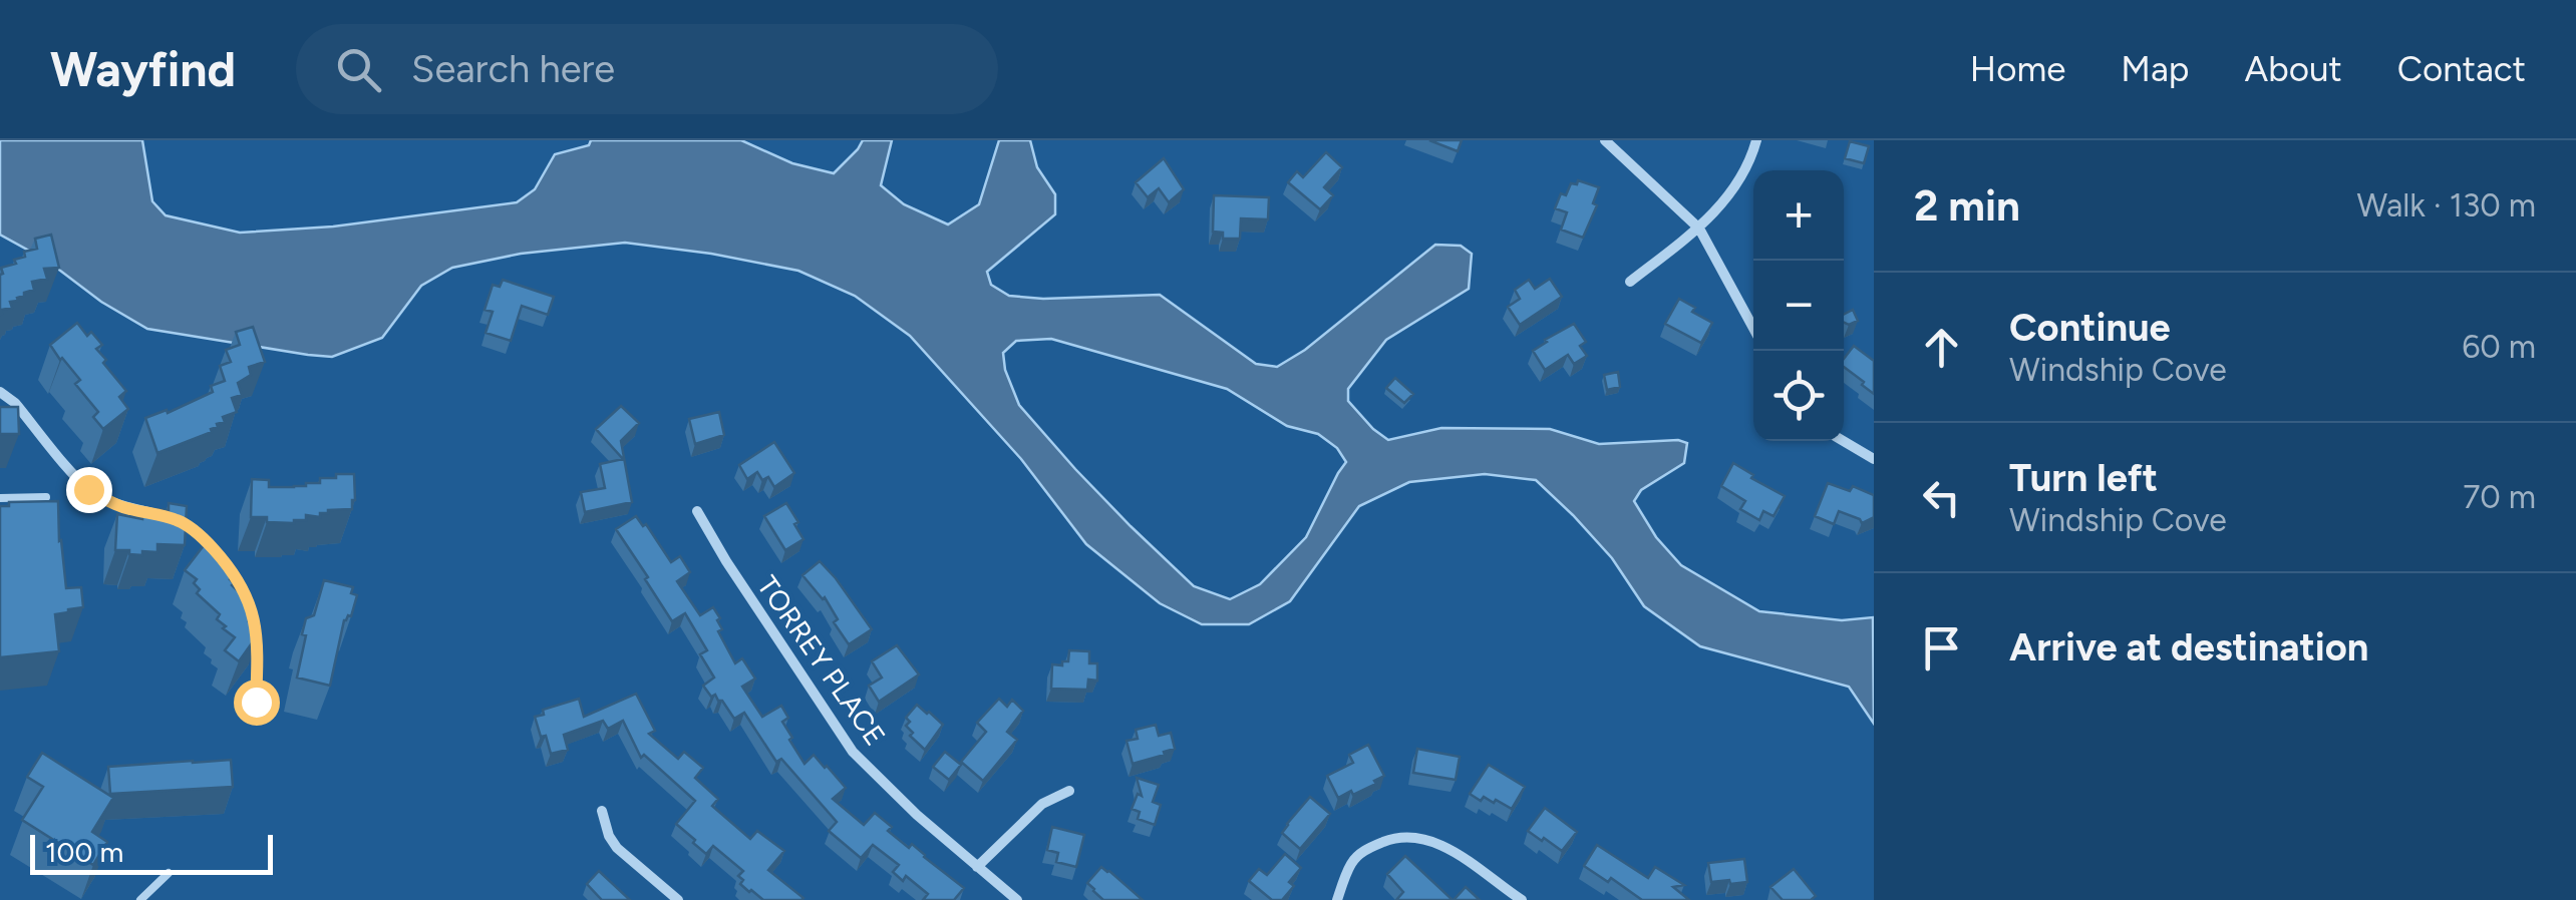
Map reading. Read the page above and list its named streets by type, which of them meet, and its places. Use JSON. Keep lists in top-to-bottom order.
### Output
{
  "streets": {
    "street": ["TORREY PLACE"]
  },
  "scale_bar": "100 m",
  "page": {
    "header": "Wayfind",
    "search": "Search here",
    "nav": [
      "Home",
      "Map",
      "About",
      "Contact"
    ],
    "heading": ["2 min", "Walk · 130 m"],
    "map_buttons": ["+", "−"],
    "list": [
      ["Continue", "Windship Cove", "60 m"],
      ["Turn left", "Windship Cove", "70 m"],
      "Arrive at destination"
    ],
    "scale": "100 m"
  }
}
